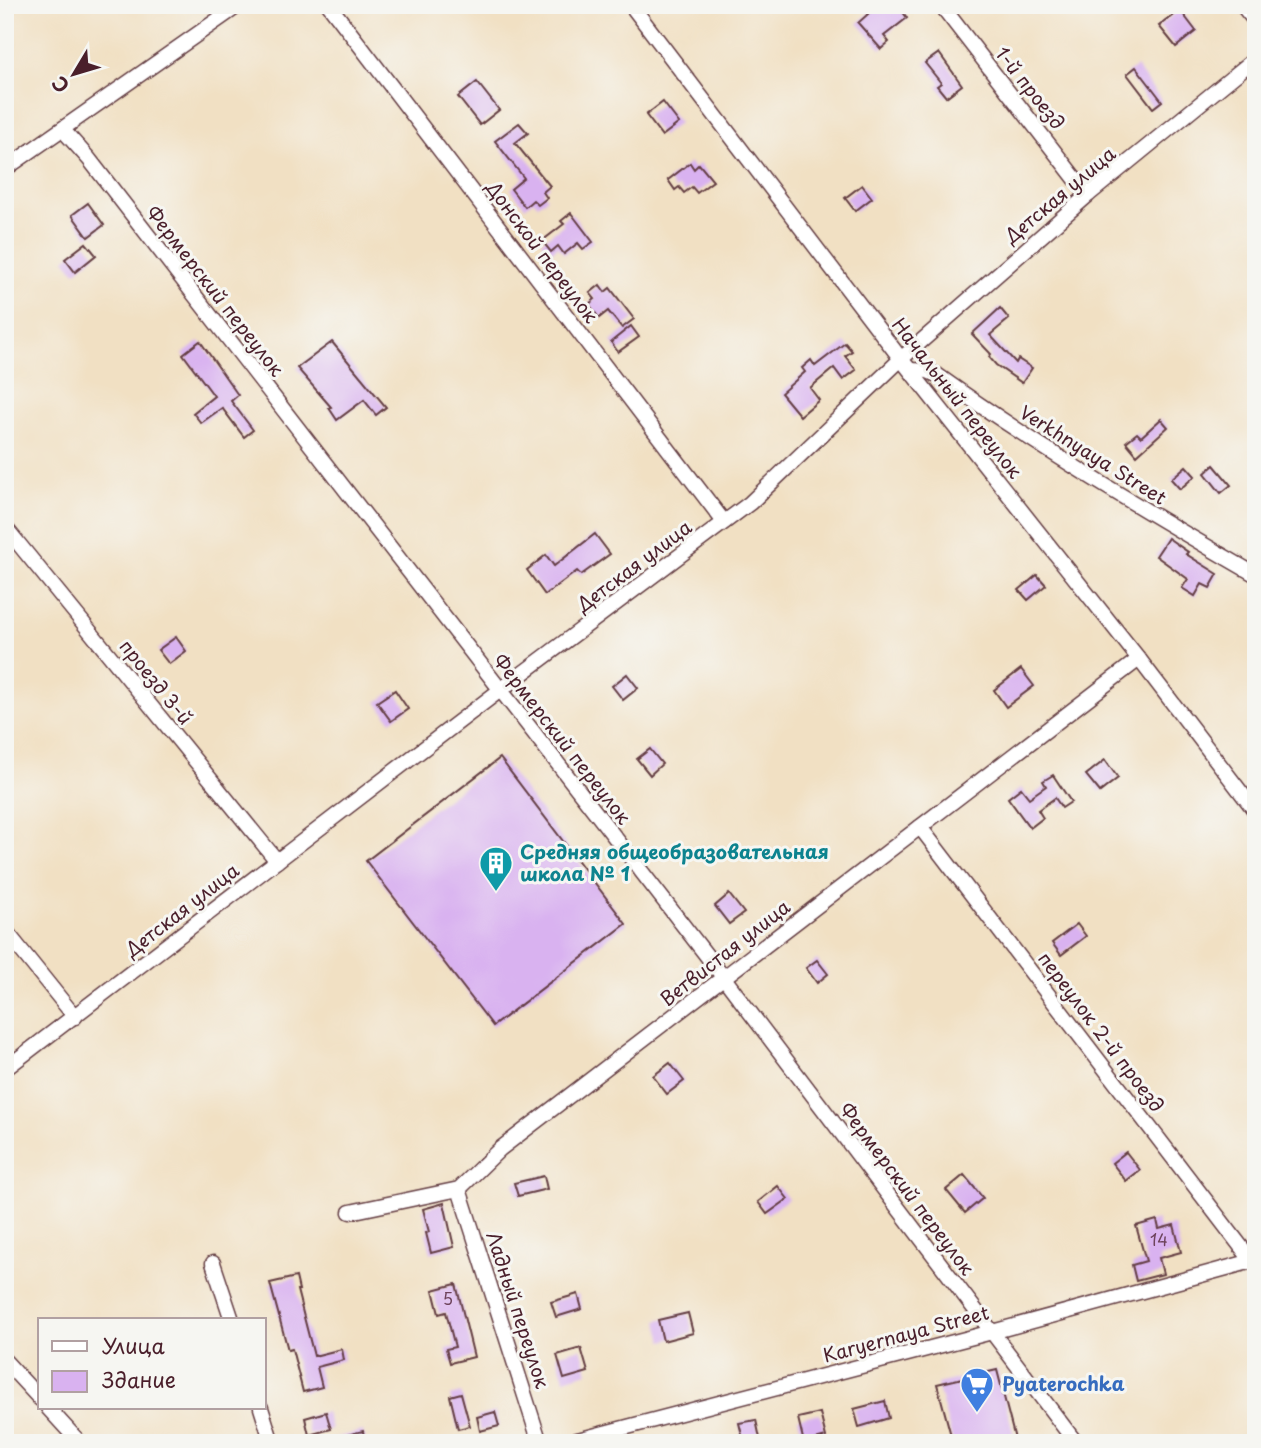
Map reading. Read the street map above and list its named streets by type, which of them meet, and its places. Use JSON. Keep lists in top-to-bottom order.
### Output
{
  "streets": {
    "street": [
      "1-й проезд",
      "Детская улица",
      "Донской переулок",
      "Фермерский переулок",
      "Начальный переулок",
      "Verkhnyaya Street",
      "проезд 3-й",
      "Ветвистая улица",
      "переулок 2-й проезд",
      "Ладный переулок",
      "Karyernaya Street"
    ]
  },
  "crossings": [
    ["1-й проезд", "Детская улица"],
    ["Детская улица", "Донской переулок"],
    ["Детская улица", "Фермерский переулок"],
    ["Детская улица", "Начальный переулок"],
    ["Детская улица", "проезд 3-й"],
    ["Фермерский переулок", "Ветвистая улица"],
    ["Фермерский переулок", "Karyernaya Street"],
    ["Начальный переулок", "Verkhnyaya Street"],
    ["Начальный переулок", "Ветвистая улица"],
    ["Ветвистая улица", "переулок 2-й проезд"],
    ["Ветвистая улица", "Ладный переулок"],
    ["переулок 2-й проезд", "Karyernaya Street"]
  ],
  "places": {
    "building": ["Средняя общеобразовательная школа № 1"],
    "supermarket": ["Pyaterochka"]
  },
  "house_numbers": ["14", "5"],
  "legend": ["Улица", "Здание"],
  "north": "bottom left"
}
